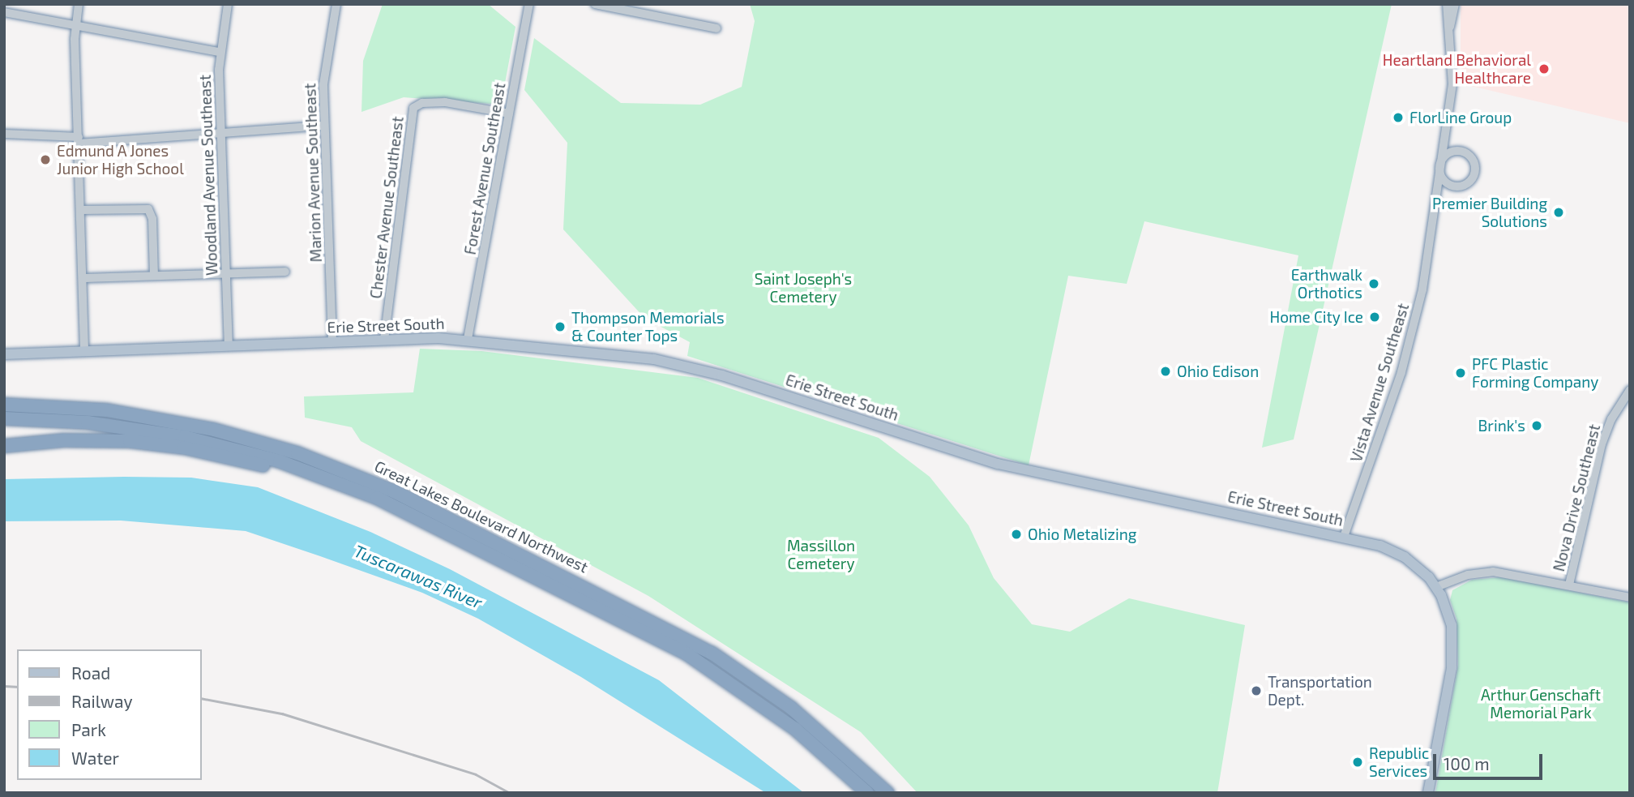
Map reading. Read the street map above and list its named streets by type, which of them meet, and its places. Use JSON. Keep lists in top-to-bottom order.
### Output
{
  "streets": {
    "highway": ["Great Lakes Boulevard Northwest"],
    "main road": ["Erie Street South"],
    "street": [
      "Forest Avenue Southeast",
      "Marion Avenue Southeast",
      "Woodland Avenue Southeast",
      "Chester Avenue Southeast",
      "Vista Avenue Southeast",
      "Nova Drive Southeast"
    ]
  },
  "crossings": [
    ["Forest Avenue Southeast", "Chester Avenue Southeast"],
    ["Forest Avenue Southeast", "Erie Street South"],
    ["Marion Avenue Southeast", "Erie Street South"],
    ["Woodland Avenue Southeast", "Erie Street South"],
    ["Chester Avenue Southeast", "Erie Street South"],
    ["Erie Street South", "Vista Avenue Southeast"]
  ],
  "water": ["Tuscarawas River"],
  "parks": ["Saint Joseph's Cemetery", "Massillon Cemetery", "Arthur Genschaft Memorial Park"],
  "places": [
    "Heartland Behavioral Healthcare",
    "FlorLine Group",
    "Edmund A Jones Junior High School",
    "Premier Building Solutions",
    "Earthwalk Orthotics",
    "Home City Ice",
    "Thompson Memorials & Counter Tops",
    "Ohio Edison",
    "PFC Plastic Forming Company",
    "Brink's",
    "Ohio Metalizing",
    "Transportation Dept.",
    "Republic Services"
  ],
  "legend": [
    "Road",
    "Railway",
    "Park",
    "Water"
  ],
  "scale_bar": "100 m"
}
